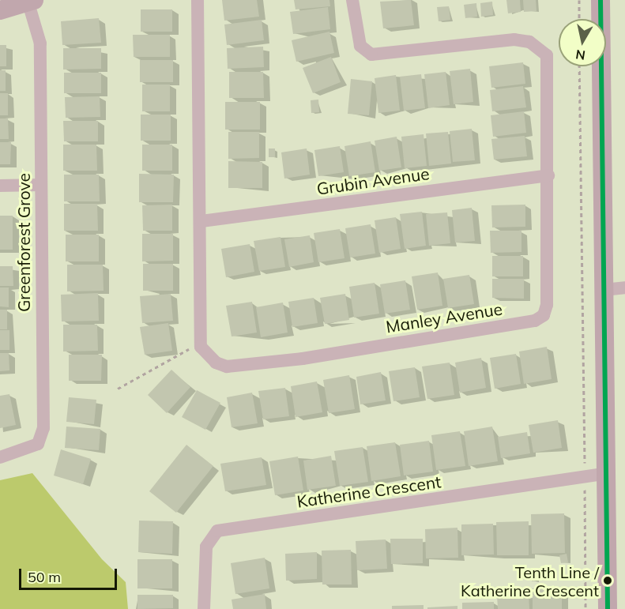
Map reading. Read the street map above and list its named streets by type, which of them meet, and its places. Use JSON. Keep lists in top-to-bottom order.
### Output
{
  "streets": {
    "street": [
      "Grubin Avenue",
      "Greenforest Grove",
      "Manley Avenue",
      "Katherine Crescent"
    ]
  },
  "crossings": [
    ["Grubin Avenue", "Manley Avenue"]
  ],
  "places": ["Tenth Line / Katherine Crescent"],
  "scale_bar": "50 m",
  "north": "bottom"
}
